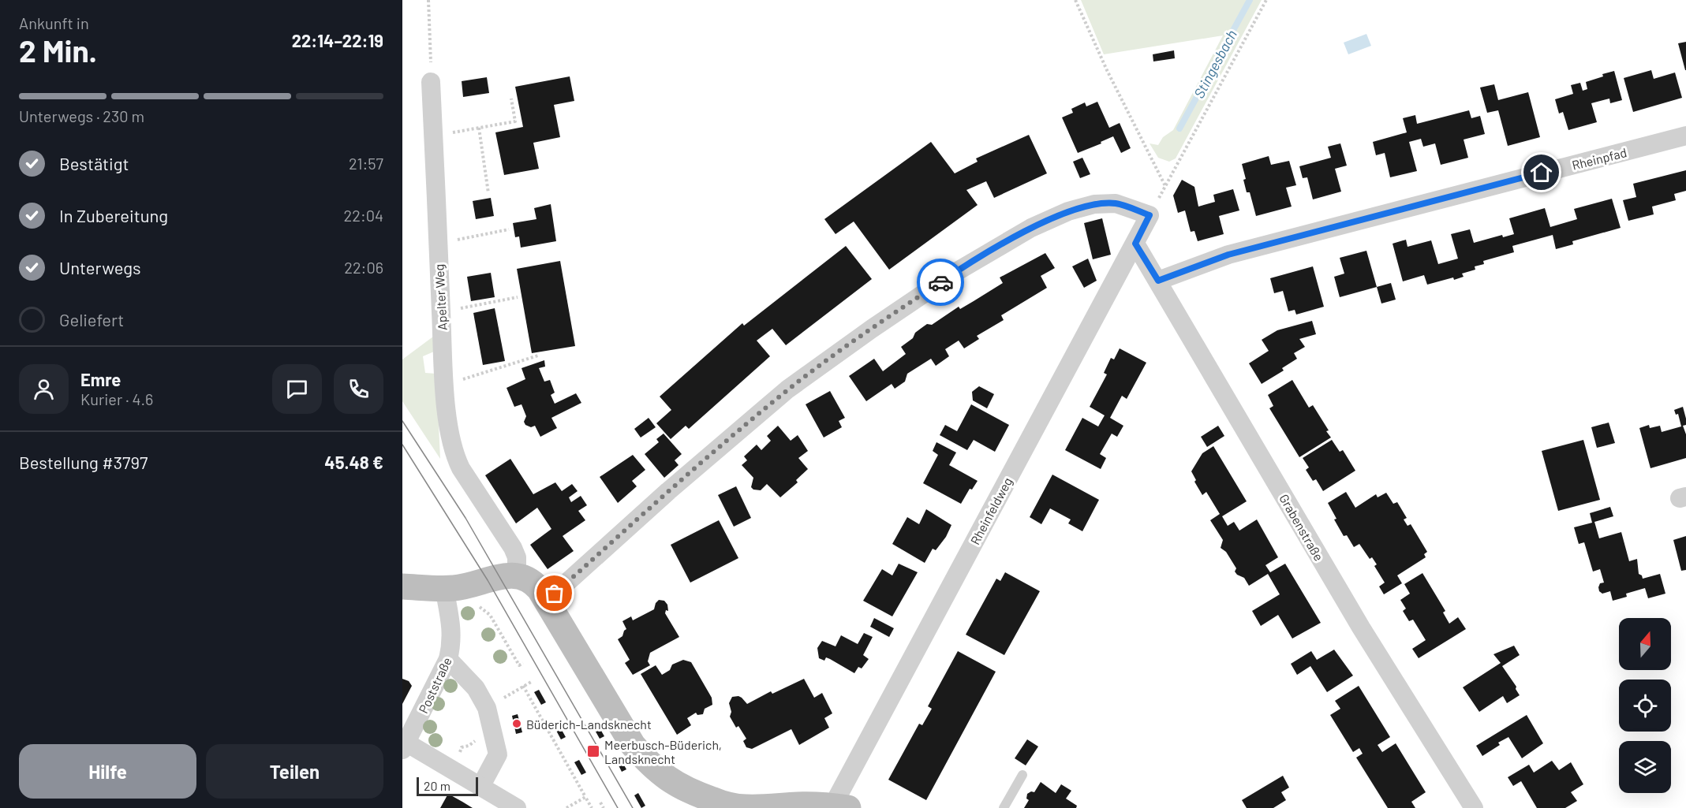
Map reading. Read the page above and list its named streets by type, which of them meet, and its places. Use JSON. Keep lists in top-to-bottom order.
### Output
{
  "streets": {
    "street": [
      "Rheinpfad",
      "Apelter Weg",
      "Rheinfeldweg",
      "Grabenstraße",
      "Poststraße"
    ]
  },
  "crossings": [
    ["Rheinpfad", "Grabenstraße"],
    ["Rheinfeldweg", "Grabenstraße"]
  ],
  "water": ["Stingesbach"],
  "places": {
    "other": ["Büderich-Landsknecht"],
    "transit": ["Meerbusch-Büderich, Landsknecht"]
  },
  "scale_bar": "20 m",
  "north": "top",
  "page": {
    "heading": ["2 Min.", "Ankunft in", "22:14–22:19"],
    "panel": [
      "Emre",
      "Kurier · 4.6",
      "Bestellung #3797",
      "45.48 €"
    ],
    "bar": "Unterwegs · 230 m",
    "list": [
      ["Bestätigt", "21:57"],
      ["In Zubereitung", "22:04"],
      ["Unterwegs", "22:06"],
      "Geliefert"
    ],
    "buttons": ["Hilfe", "Teilen"],
    "scale": "20 m"
  }
}
